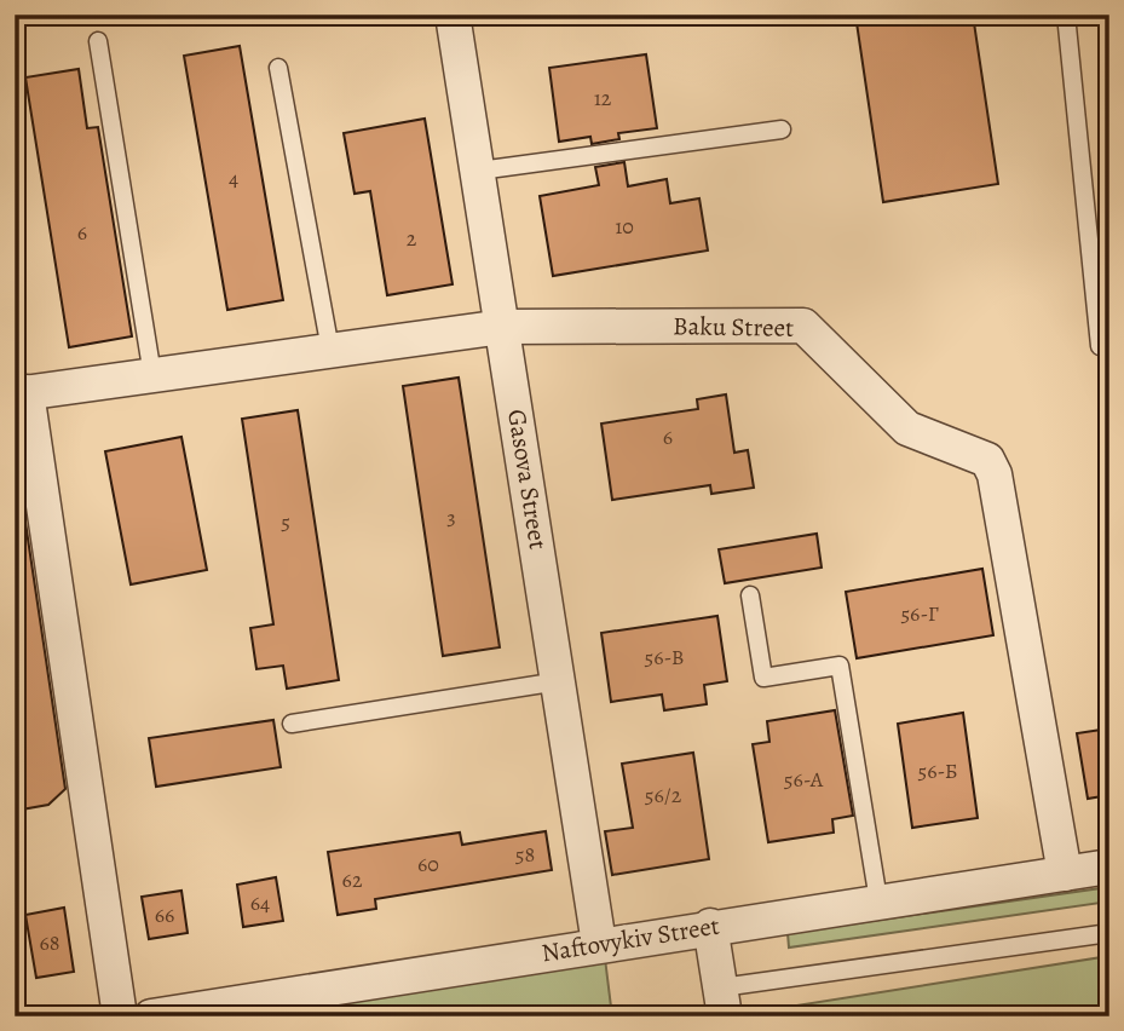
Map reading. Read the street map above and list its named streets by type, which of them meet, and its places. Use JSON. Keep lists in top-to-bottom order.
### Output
{
  "streets": {
    "street": ["Baku Street", "Gasova Street", "Naftovykiv Street"]
  },
  "crossings": [
    ["Baku Street", "Gasova Street"],
    ["Baku Street", "Naftovykiv Street"],
    ["Gasova Street", "Naftovykiv Street"]
  ],
  "house_numbers": [
    "12",
    "4",
    "10",
    "6",
    "2",
    "6",
    "3",
    "5",
    "56-Г",
    "56-В",
    "56-Б",
    "56-А",
    "56/2",
    "58",
    "60",
    "62",
    "64",
    "66",
    "68"
  ]
}
